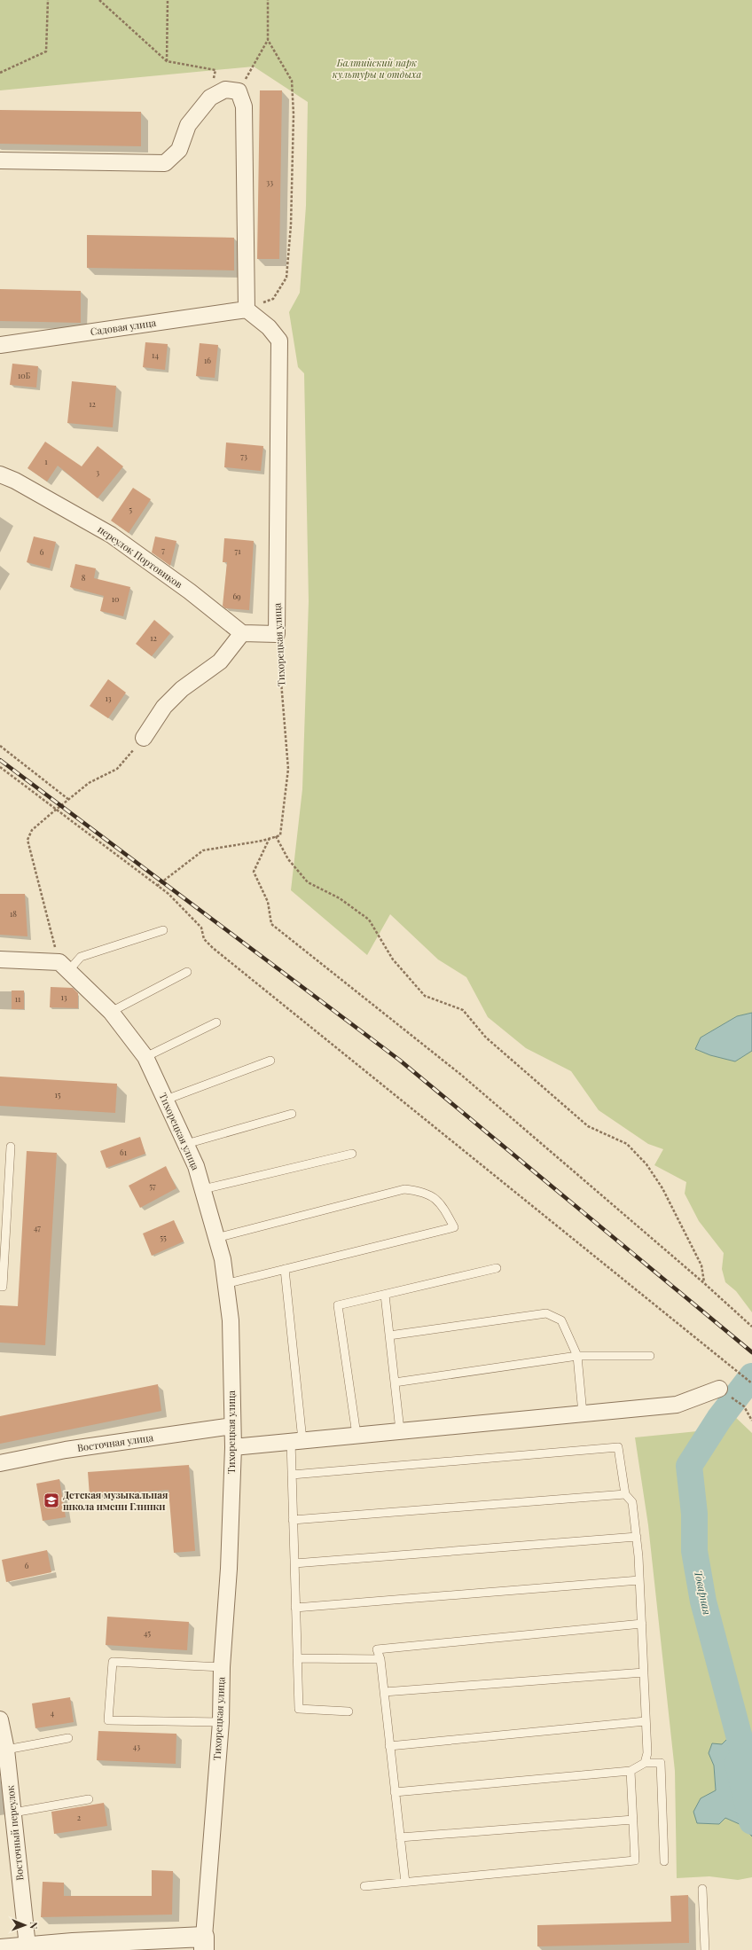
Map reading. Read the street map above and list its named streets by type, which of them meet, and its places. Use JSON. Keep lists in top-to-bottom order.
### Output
{
  "streets": {
    "street": [
      "Садовая улица",
      "переулок Портовиков",
      "Тихорецкая улица",
      "Восточная улица",
      "Восточный переулок"
    ]
  },
  "crossings": [
    ["Садовая улица", "Тихорецкая улица"],
    ["Тихорецкая улица", "Восточная улица"]
  ],
  "water": ["Товарная"],
  "parks": ["Балтийский парк культуры и отдыха"],
  "places": {
    "school or university": ["Детская музыкальная школа имени Глинки"]
  },
  "house_numbers": [
    "33",
    "14",
    "16",
    "10Б",
    "12",
    "73",
    "1",
    "3",
    "5",
    "7",
    "71",
    "6",
    "8",
    "69",
    "10",
    "12",
    "13",
    "18",
    "13",
    "11",
    "15",
    "61",
    "57",
    "47",
    "55",
    "6",
    "45",
    "4",
    "43",
    "2"
  ],
  "north": "right"
}
